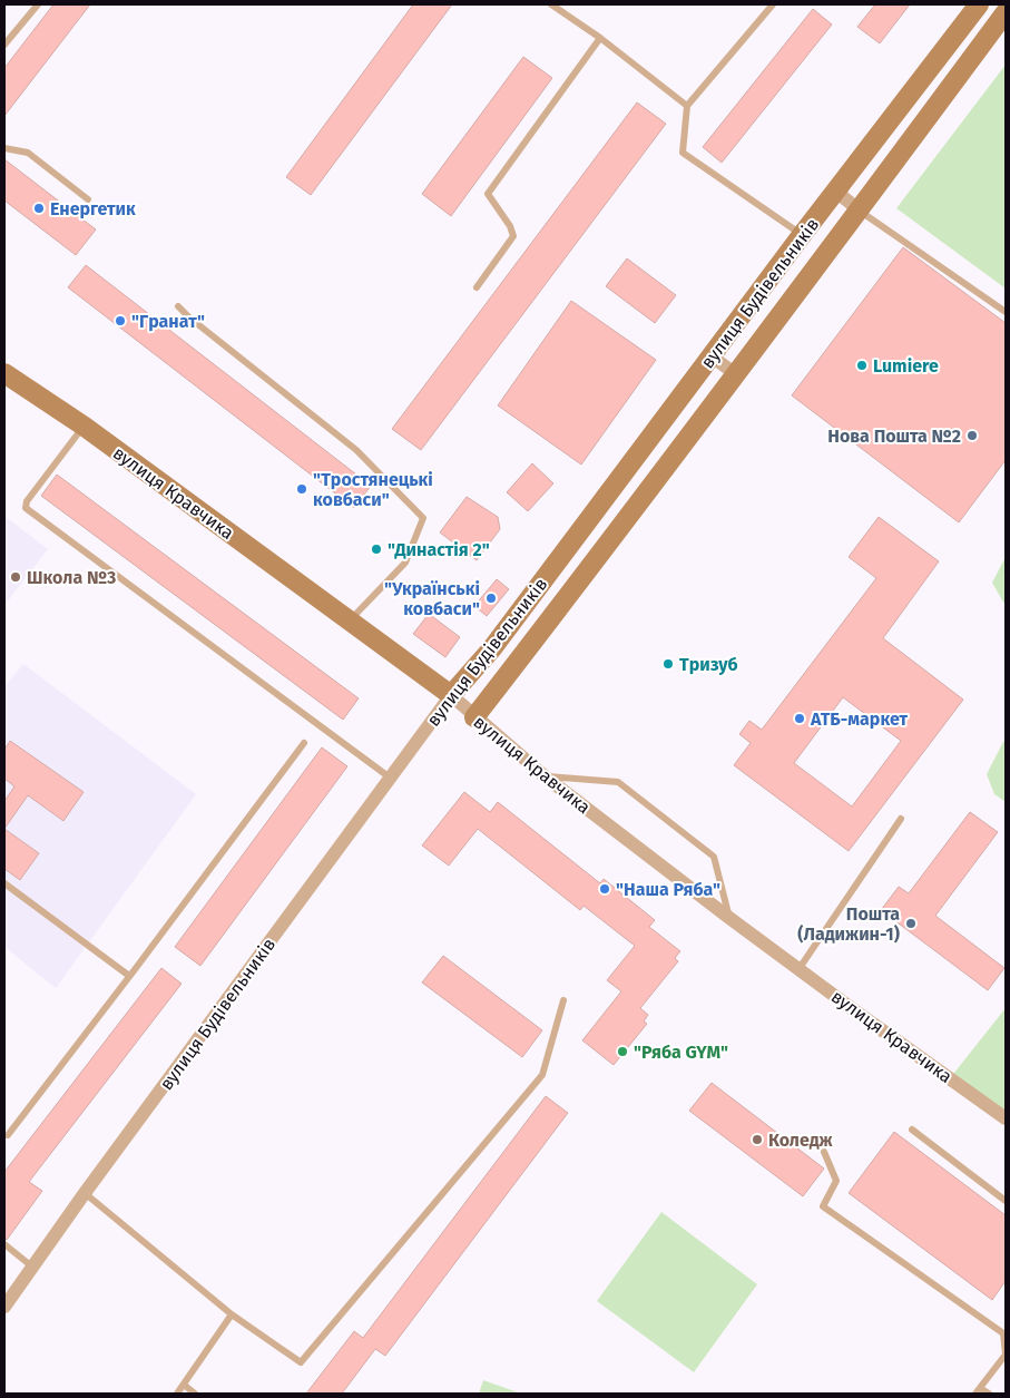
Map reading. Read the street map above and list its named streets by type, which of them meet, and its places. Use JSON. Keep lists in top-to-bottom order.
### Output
{
  "streets": {
    "street": ["вулиця Будівельників", "вулиця Кравчика"]
  },
  "crossings": [
    ["вулиця Будівельників", "вулиця Кравчика"]
  ],
  "places": [
    "Енергетик",
    "\"Гранат\"",
    "Lumiere",
    "Нова Пошта №2",
    "\"Тростянецькі ковбаси\"",
    "\"Династія 2\"",
    "Школа №3",
    "\"Українські ковбаси\"",
    "Тризуб",
    "АТБ-маркет",
    "\"Наша Ряба\"",
    "Пошта (Ладижин-1)",
    "\"Ряба GYM\"",
    "Коледж"
  ]
}
